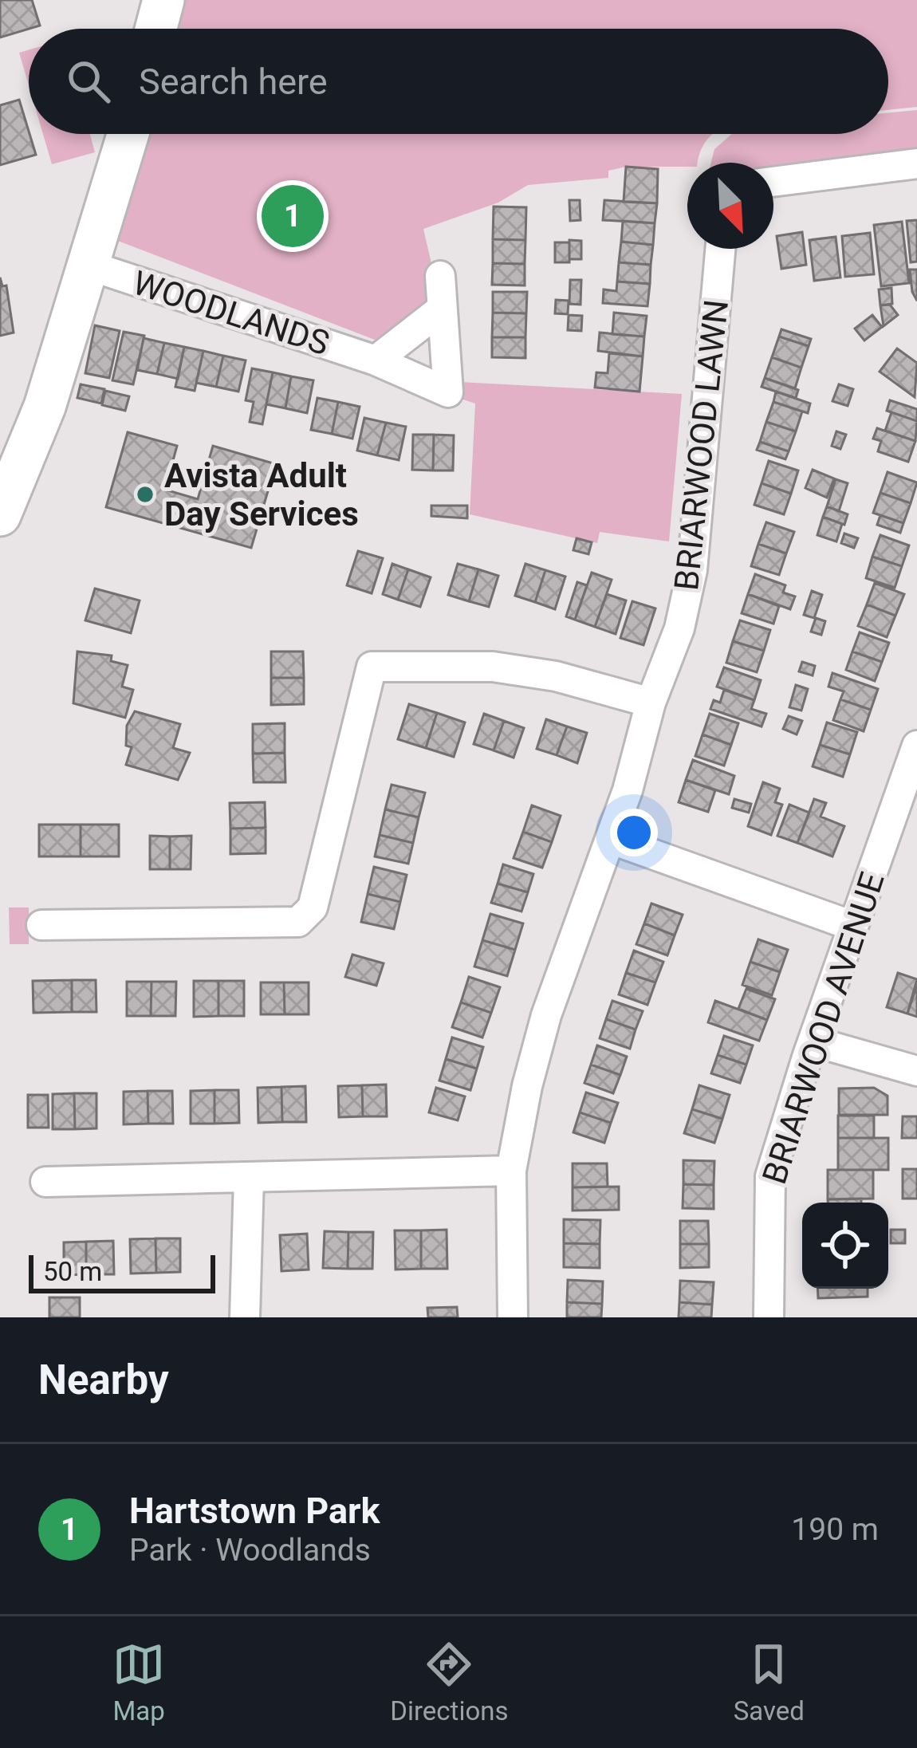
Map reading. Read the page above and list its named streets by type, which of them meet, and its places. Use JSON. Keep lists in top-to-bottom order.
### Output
{
  "streets": {
    "street": ["WOODLANDS", "BRIARWOOD LAWN", "BRIARWOOD AVENUE"]
  },
  "places": ["Avista Adult Day Services"],
  "scale_bar": "50 m",
  "north": "bottom right",
  "page": {
    "search": "Search here",
    "pins": "1",
    "scale": "50 m",
    "heading": "Nearby",
    "list": [
      {
        "mark": "1",
        "name": "Hartstown Park",
        "note": "Park · Woodlands",
        "value": "190 m"
      }
    ],
    "nav": ["Map", "Directions", "Saved"]
  }
}
